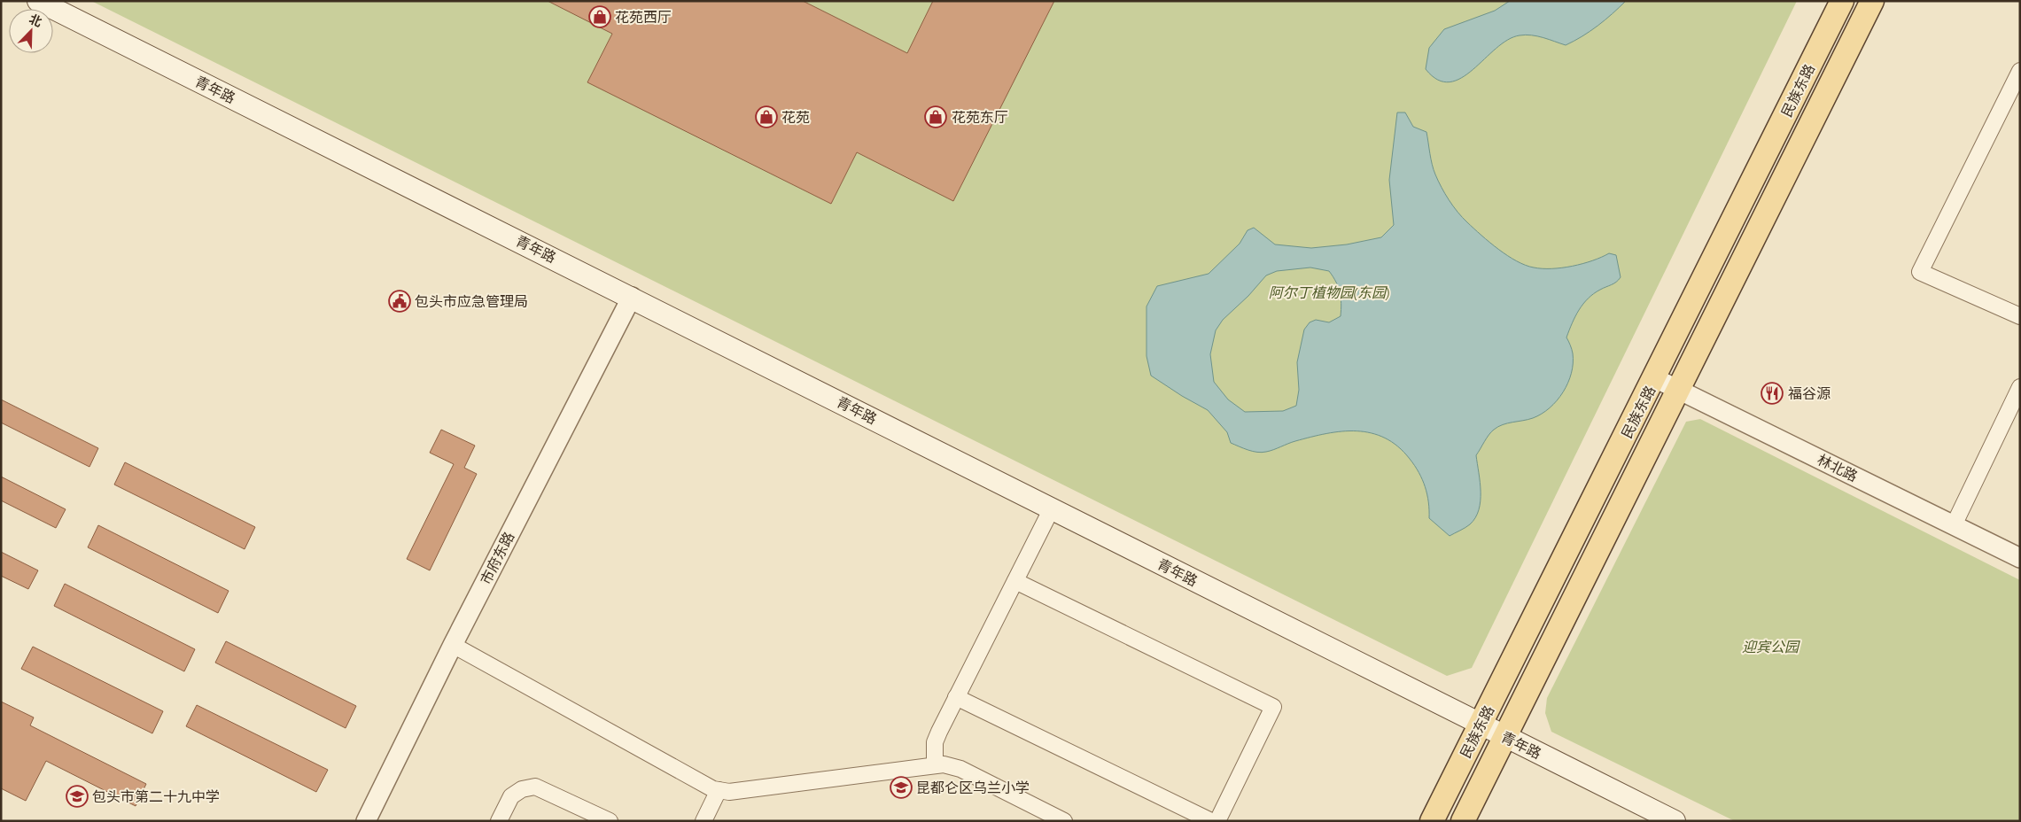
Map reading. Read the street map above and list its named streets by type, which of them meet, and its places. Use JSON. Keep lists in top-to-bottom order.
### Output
{
  "streets": {
    "main road": ["青年路", "民族东路"],
    "street": ["林北路", "市府东路"]
  },
  "crossings": [
    ["青年路", "民族东路"],
    ["青年路", "市府东路"],
    ["民族东路", "林北路"]
  ],
  "parks": ["阿尔丁植物园(东园)", "迎宾公园"],
  "places": {
    "shop": ["花苑西厅", "花苑", "花苑东厅"],
    "public building": ["包头市应急管理局"],
    "restaurant": ["福谷源"],
    "school or university": ["昆都仑区乌兰小学", "包头市第二十九中学"]
  },
  "north": "top right"
}
